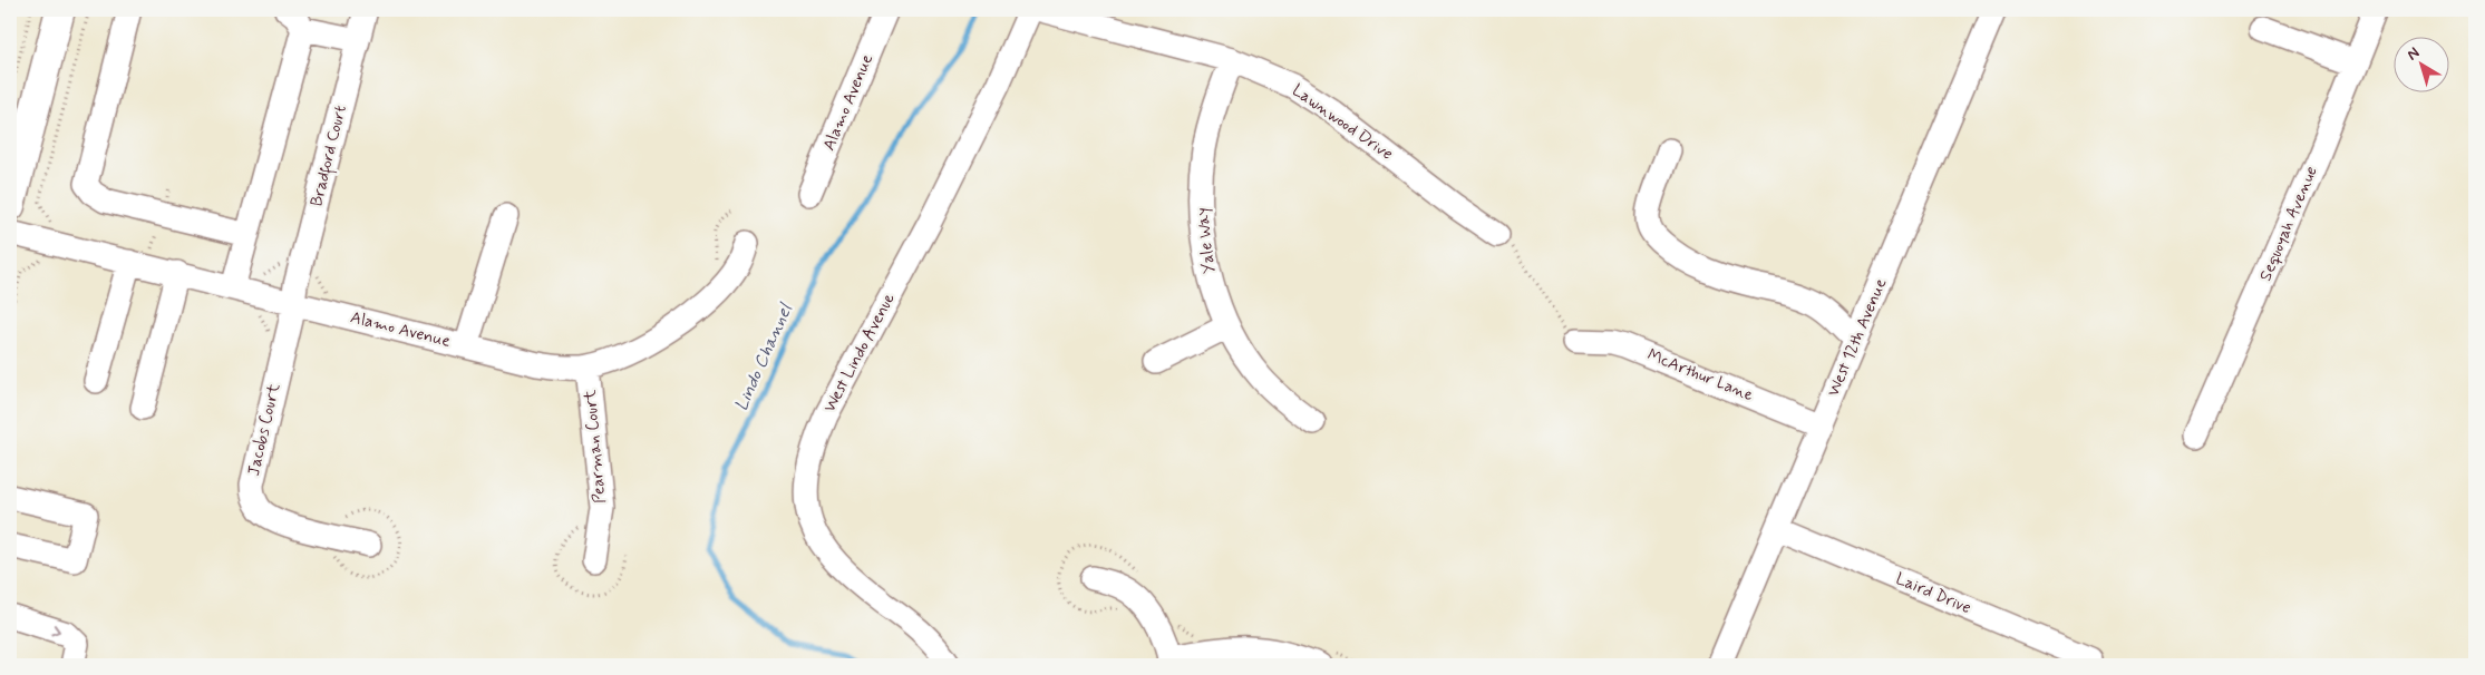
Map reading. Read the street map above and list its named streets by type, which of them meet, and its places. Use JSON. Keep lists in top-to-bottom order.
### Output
{
  "streets": {
    "street": [
      "Alamo Avenue",
      "Lawnwood Drive",
      "Bradford Court",
      "Sequoyah Avenue",
      "Yale Way",
      "West 12th Avenue",
      "West Lindo Avenue",
      "McArthur Lane",
      "Jacobs Court",
      "Pearman Court",
      "Laird Drive"
    ]
  },
  "crossings": [
    ["Alamo Avenue", "Bradford Court"],
    ["Alamo Avenue", "Jacobs Court"],
    ["Alamo Avenue", "Pearman Court"],
    ["Lawnwood Drive", "Yale Way"],
    ["Bradford Court", "Jacobs Court"],
    ["West 12th Avenue", "McArthur Lane"],
    ["West 12th Avenue", "Laird Drive"]
  ],
  "water": ["Lindo Channel"],
  "north": "top left"
}
